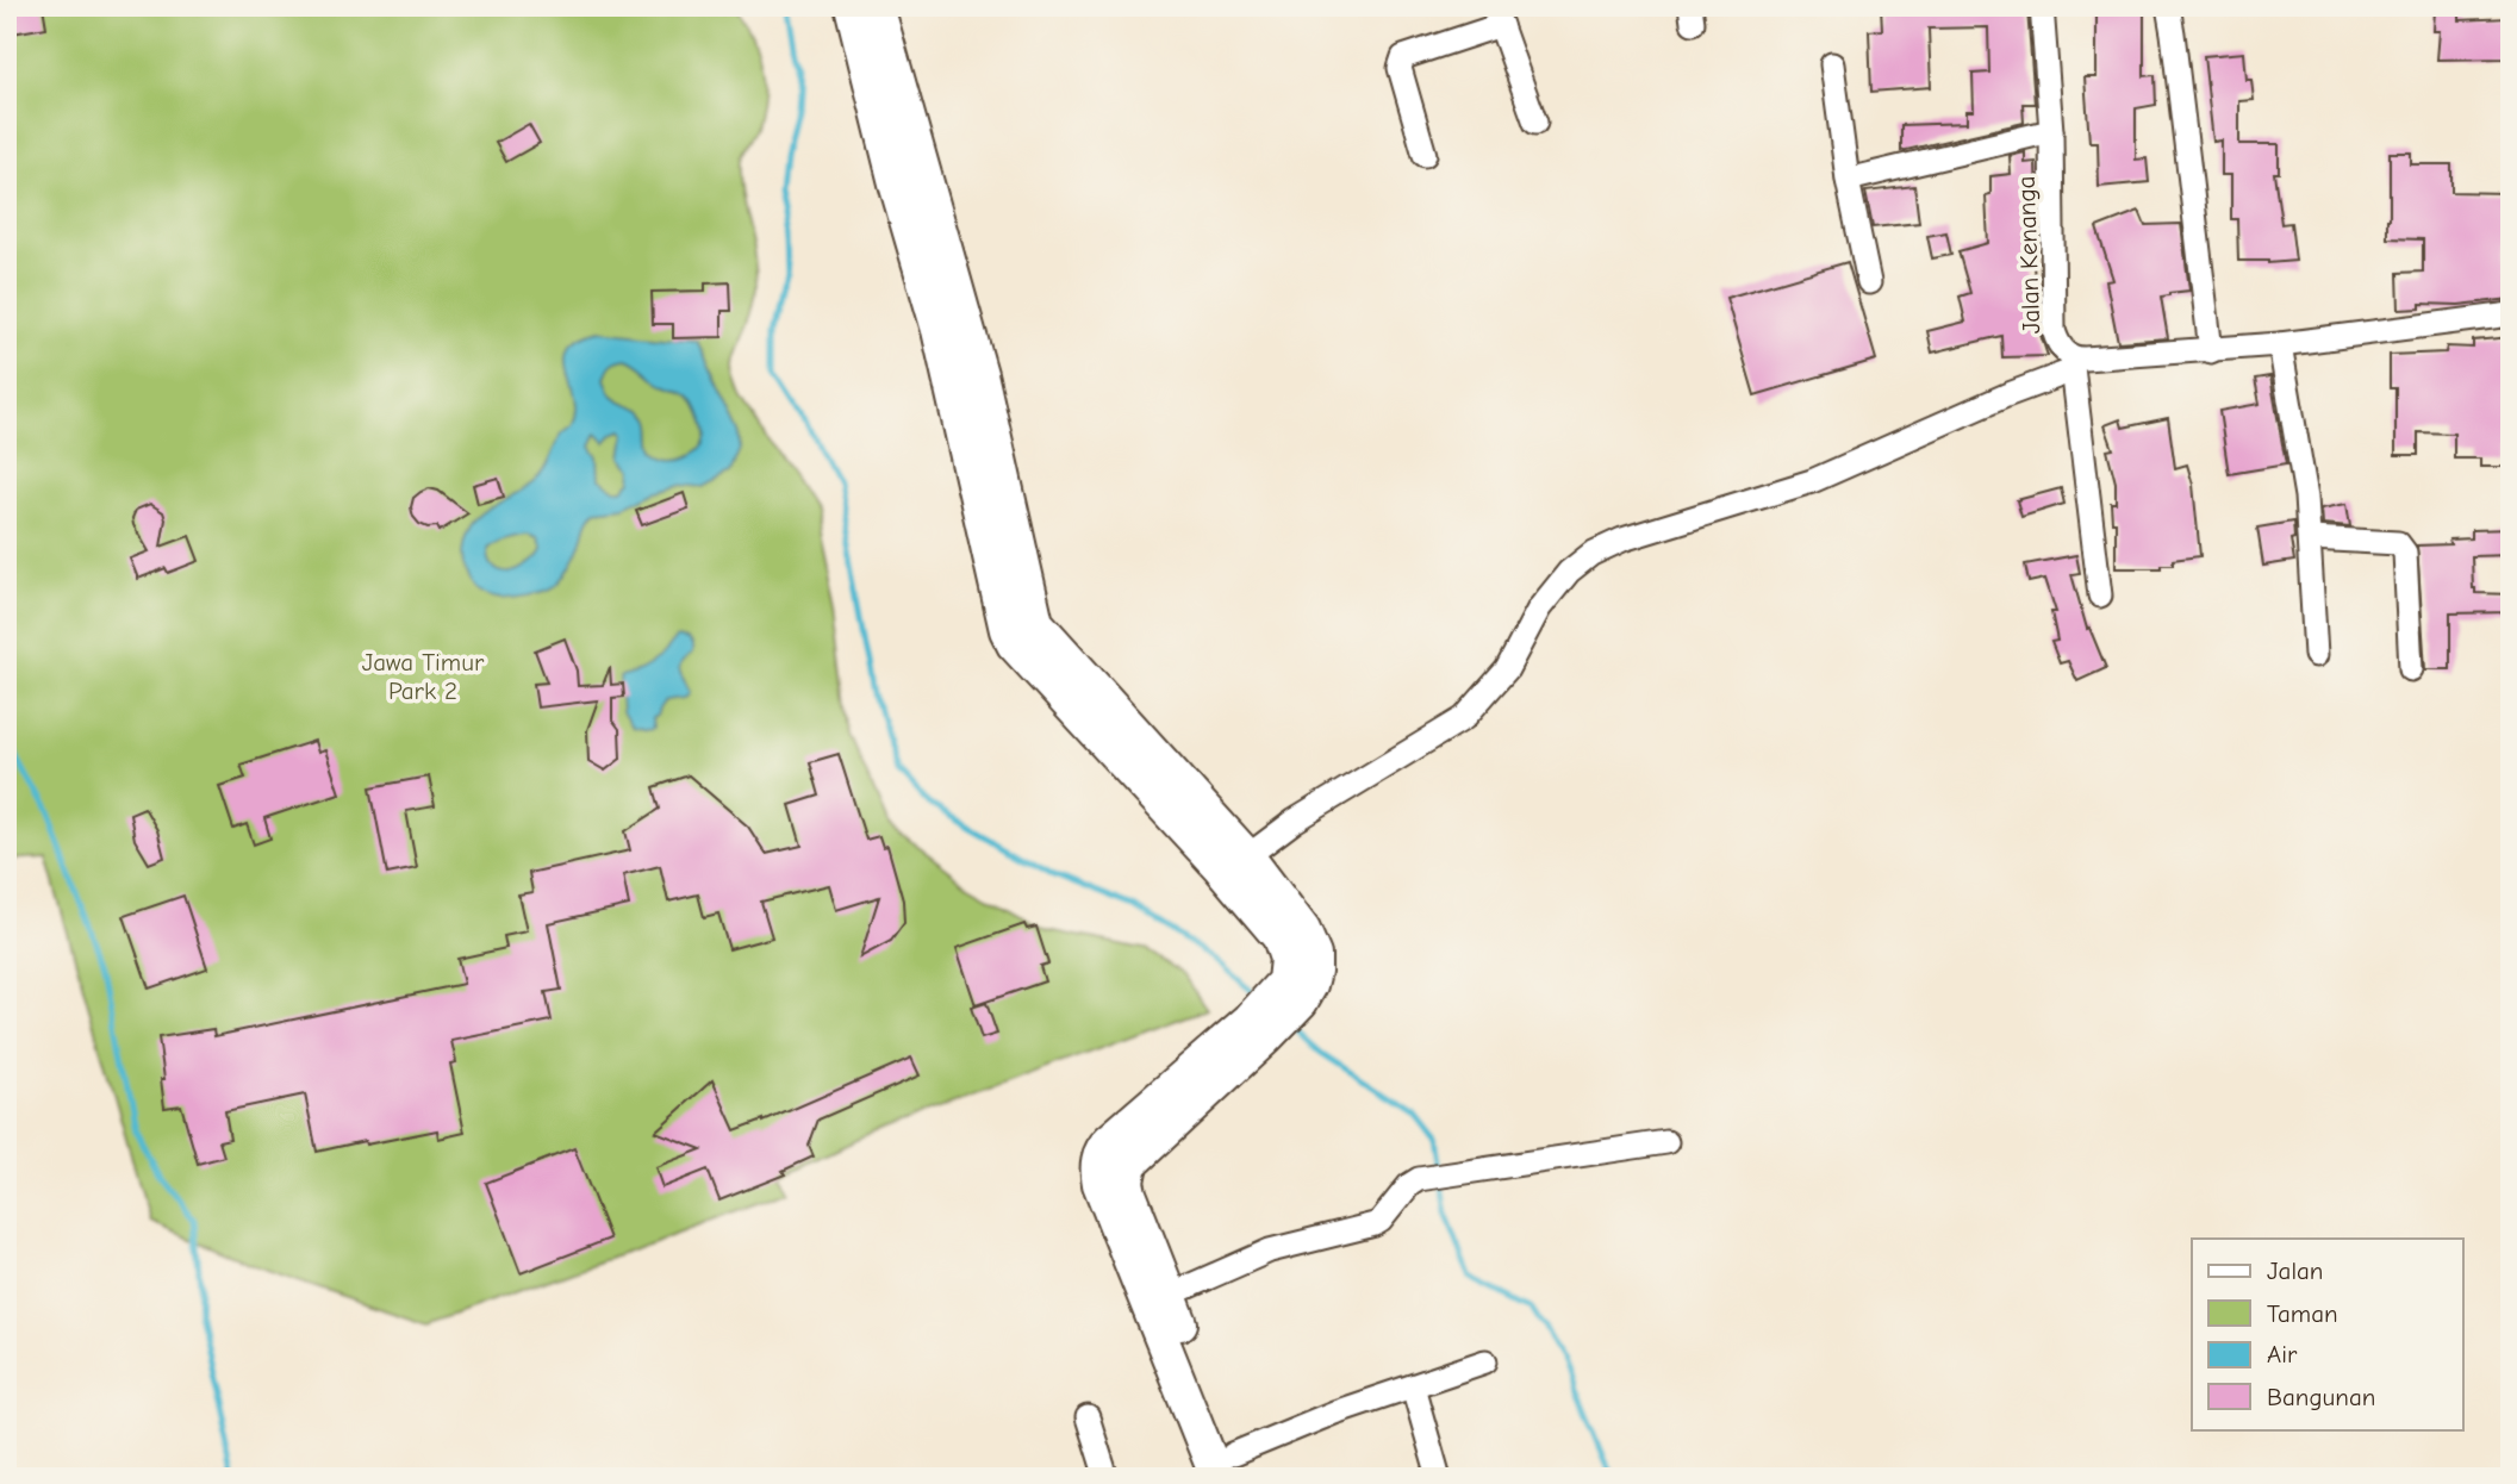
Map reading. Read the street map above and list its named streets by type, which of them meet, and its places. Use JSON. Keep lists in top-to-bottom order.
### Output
{
  "streets": {
    "street": ["Jalan Kenanga"]
  },
  "parks": ["Jawa Timur Park 2"],
  "legend": [
    "Jalan",
    "Taman",
    "Air",
    "Bangunan"
  ]
}
